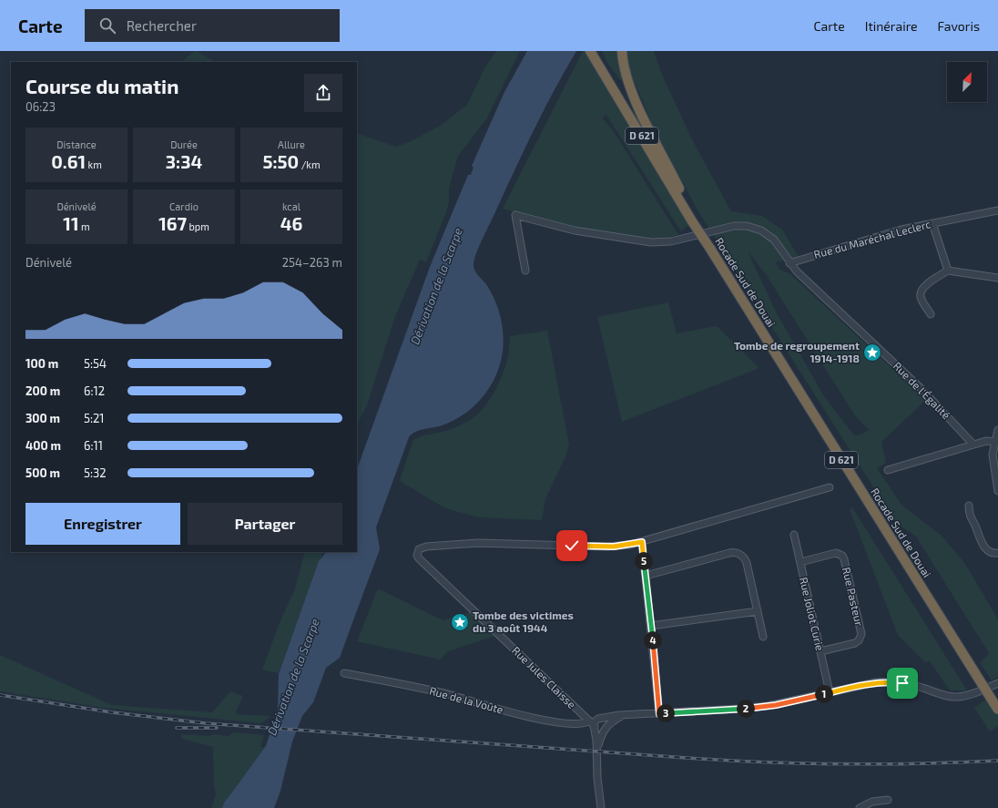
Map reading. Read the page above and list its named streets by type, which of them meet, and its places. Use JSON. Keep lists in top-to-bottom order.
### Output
{
  "streets": {
    "highway": ["D 621", "Rocade Sud de Douai"],
    "street": [
      "Rue du Maréchal Leclerc",
      "Rue de l'Égalité",
      "Rue Pasteur",
      "Rue Joliot Curie",
      "Rue Jules Claisse",
      "Rue de la Voûte"
    ]
  },
  "crossings": [
    ["Rue du Maréchal Leclerc", "Rue de l'Égalité"],
    ["Rue Pasteur", "Rue Joliot Curie"],
    ["Rue Jules Claisse", "Rue de la Voûte"]
  ],
  "water": ["Dérivation de la Scarpe"],
  "places": {
    "place": ["Tombe de regroupement 1914-1918", "Tombe des victimes du 3 août 1944"]
  },
  "north": "top right",
  "page": {
    "header": "Carte",
    "search": "Rechercher",
    "nav": ["Carte", "Itinéraire", "Favoris"],
    "heading": ["Course du matin", "06:23"],
    "stats": [
      ["Distance", "0.61 km"],
      ["Durée", "3:34"],
      ["Allure", "5:50 /km"],
      ["Dénivelé", "11 m"],
      ["Cardio", "167 bpm"],
      ["kcal", "46"]
    ],
    "chart": ["Dénivelé", "254–263 m"],
    "list": [
      {
        "name": "100 m",
        "note": "5:54"
      },
      {
        "name": "200 m",
        "note": "6:12"
      },
      {
        "name": "300 m",
        "note": "5:21"
      },
      {
        "name": "400 m",
        "note": "6:11"
      },
      {
        "name": "500 m",
        "note": "5:32"
      }
    ],
    "buttons": ["Enregistrer", "Partager"],
    "pins": [
      "5",
      "4",
      "1",
      "2",
      "3"
    ]
  }
}
